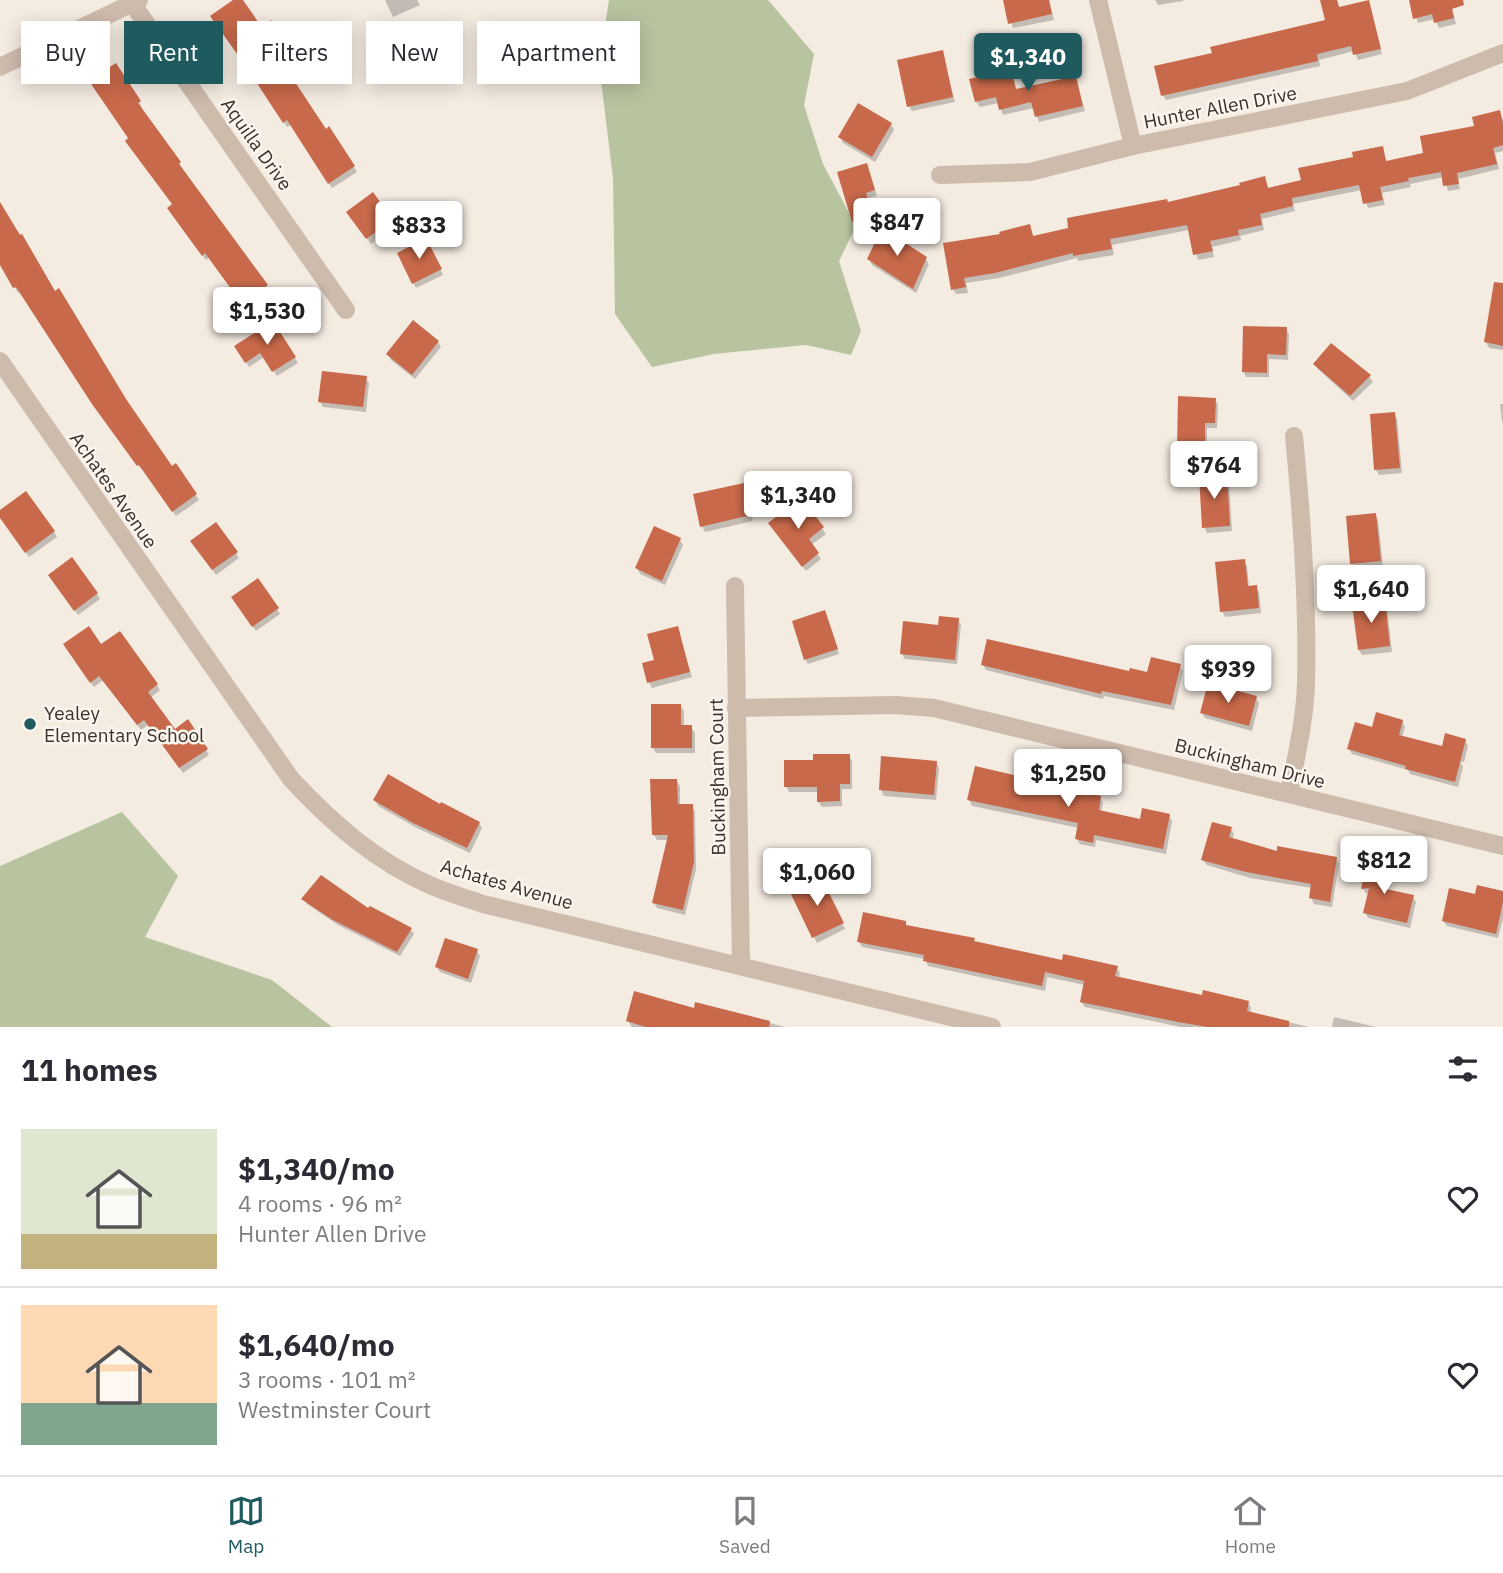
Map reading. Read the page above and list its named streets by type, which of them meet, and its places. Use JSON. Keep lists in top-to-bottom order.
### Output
{
  "streets": {
    "street": [
      "Hunter Allen Drive",
      "Aquilla Drive",
      "Achates Avenue",
      "Buckingham Drive",
      "Buckingham Court"
    ]
  },
  "crossings": [
    ["Achates Avenue", "Buckingham Court"],
    ["Buckingham Drive", "Buckingham Court"]
  ],
  "places": ["Yealey Elementary School"],
  "page": {
    "chip": [
      "Buy",
      "Rent",
      "Filters",
      "New",
      "Apartment"
    ],
    "price": [
      "$1,340",
      "$847",
      "$833",
      "$1,530",
      "$764",
      "$1,340",
      "$1,640",
      "$939",
      "$1,250",
      "$812",
      "$1,060"
    ],
    "heading": "11 homes",
    "list": [
      {
        "name": "$1,340/mo",
        "note": "4 rooms · 96 m² · Hunter Allen Drive"
      },
      {
        "name": "$1,640/mo",
        "note": "3 rooms · 101 m² · Westminster Court"
      }
    ],
    "tabs": ["Map", "Saved", "Home"]
  }
}
